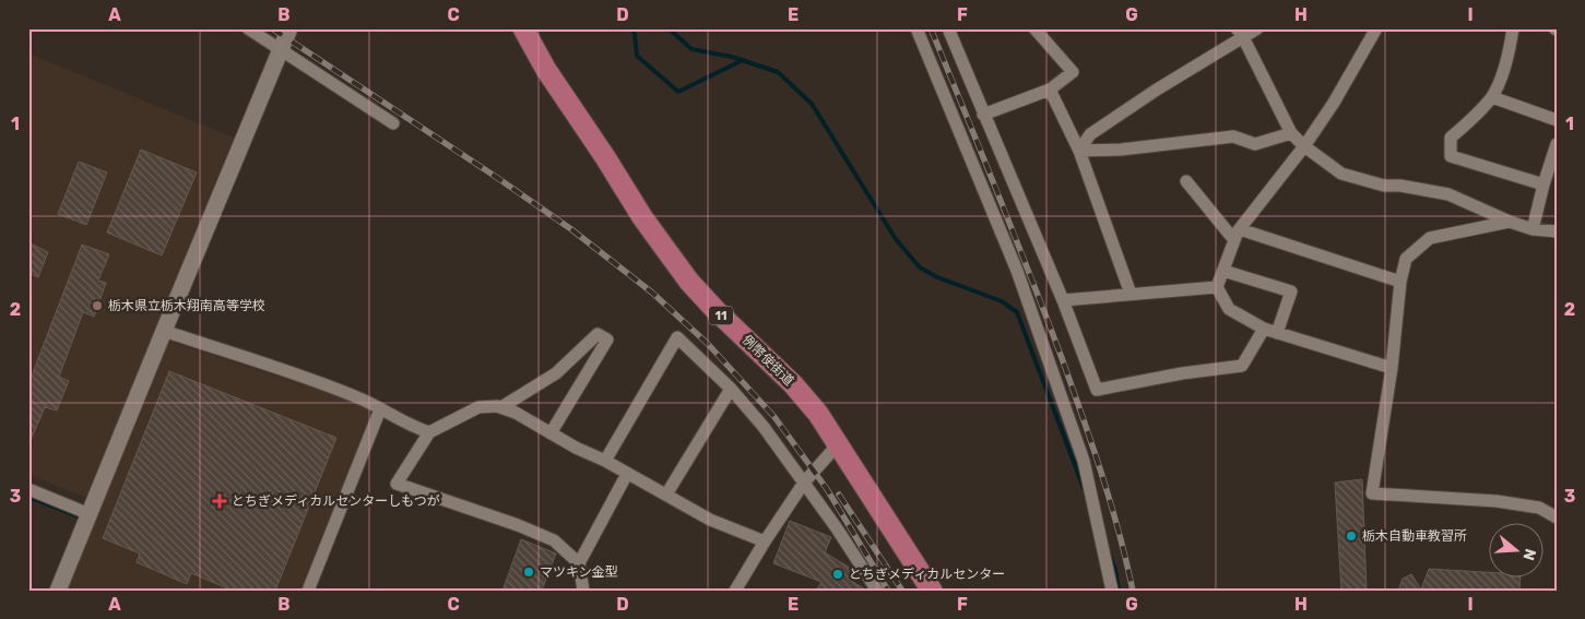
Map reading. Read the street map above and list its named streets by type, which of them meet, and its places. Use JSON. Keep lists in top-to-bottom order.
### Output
{
  "streets": {
    "main road": ["11", "例幣使街道"]
  },
  "places": {
    "other": [
      "栃木県立栃木翔南高等学校",
      "栃木自動車教習所",
      "マツキン金型",
      "とちぎメディカルセンター"
    ],
    "health": ["とちぎメディカルセンターしもつが"]
  },
  "north": "right",
  "grid": {
    "columns": [
      "A",
      "B",
      "C",
      "D",
      "E",
      "F",
      "G",
      "H",
      "I"
    ],
    "rows": ["1", "2", "3"]
  }
}
